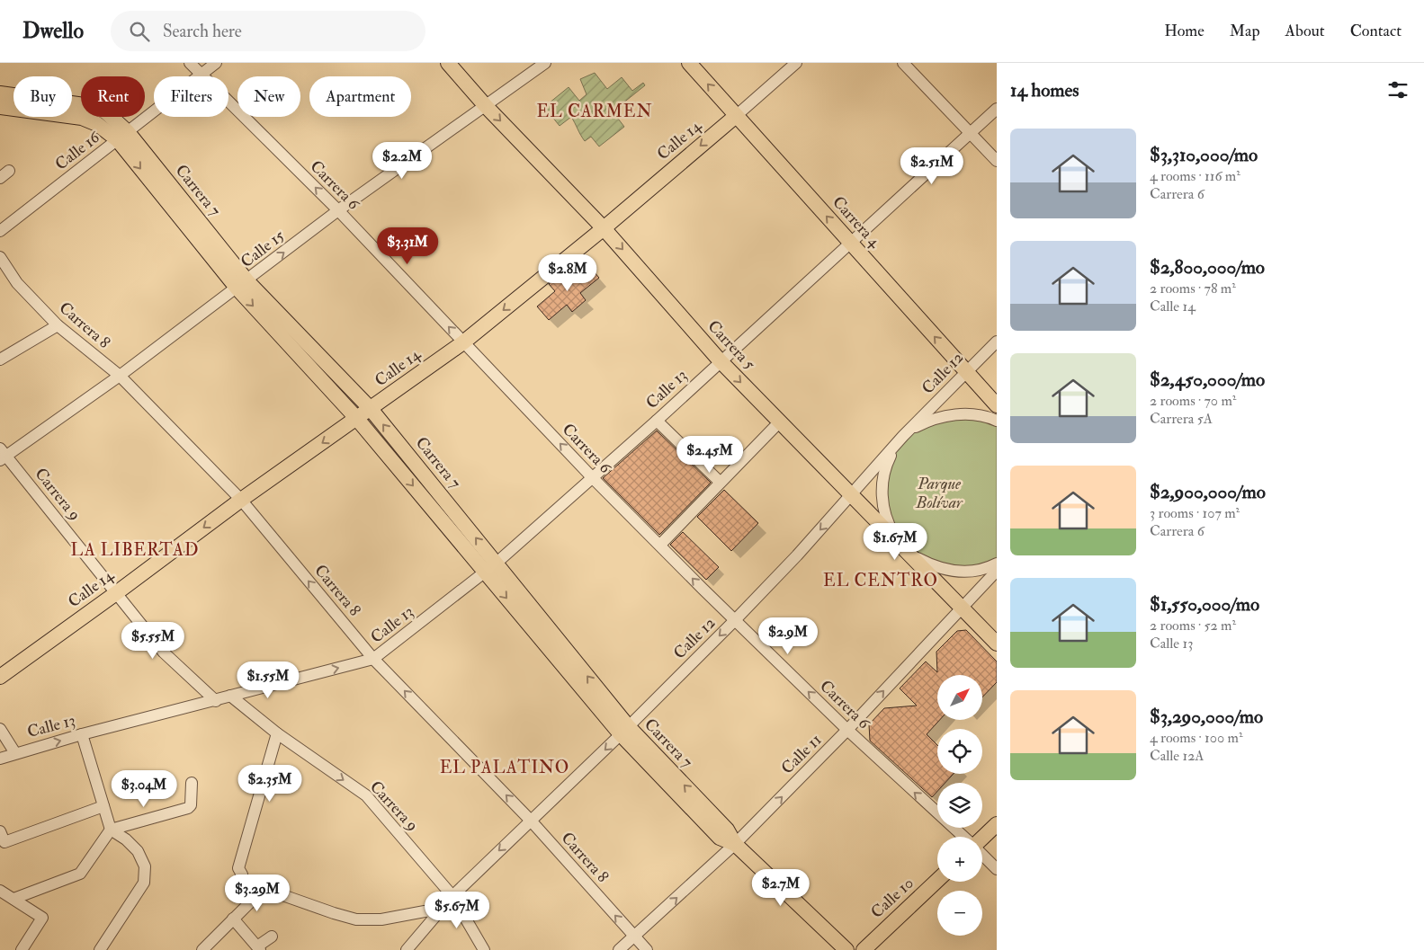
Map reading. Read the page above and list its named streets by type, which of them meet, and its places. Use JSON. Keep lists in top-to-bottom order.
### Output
{
  "streets": {
    "main road": [
      "Calle 14",
      "Carrera 7",
      "Carrera 4",
      "Carrera 5",
      "Calle 10"
    ],
    "street": [
      "Calle 16",
      "Carrera 6",
      "Calle 15",
      "Carrera 8",
      "Calle 12",
      "Calle 13",
      "Carrera 9",
      "Calle 11"
    ]
  },
  "crossings": [
    ["Calle 14", "Carrera 6"],
    ["Calle 14", "Carrera 7"],
    ["Calle 14", "Carrera 4"],
    ["Calle 14", "Carrera 8"],
    ["Calle 14", "Carrera 5"],
    ["Calle 14", "Carrera 9"],
    ["Calle 16", "Carrera 6"],
    ["Calle 16", "Carrera 7"],
    ["Carrera 6", "Calle 15"],
    ["Carrera 6", "Calle 12"],
    ["Carrera 6", "Calle 13"],
    ["Carrera 6", "Calle 11"],
    ["Carrera 7", "Calle 15"],
    ["Carrera 7", "Calle 12"],
    ["Carrera 7", "Calle 13"],
    ["Carrera 7", "Calle 11"],
    ["Carrera 4", "Calle 12"],
    ["Carrera 4", "Calle 13"],
    ["Calle 15", "Carrera 8"],
    ["Calle 15", "Carrera 5"],
    ["Calle 15", "Carrera 9"],
    ["Carrera 8", "Calle 12"],
    ["Carrera 8", "Calle 13"],
    ["Carrera 8", "Calle 11"],
    ["Carrera 5", "Calle 12"],
    ["Carrera 5", "Calle 13"],
    ["Carrera 5", "Calle 11"],
    ["Calle 12", "Carrera 9"],
    ["Calle 13", "Carrera 9"]
  ],
  "one_way": [
    "Calle 14",
    "Carrera 6",
    "Carrera 4",
    "Carrera 8",
    "Carrera 5",
    "Calle 12",
    "Calle 11"
  ],
  "districts": [
    "EL CARMEN",
    "LA LIBERTAD",
    "EL CENTRO",
    "EL PALATINO"
  ],
  "parks": ["Parque Bolívar"],
  "north": "top right",
  "page": {
    "header": "Dwello",
    "search": "Search here",
    "nav": [
      "Home",
      "Map",
      "About",
      "Contact"
    ],
    "heading": "14 homes",
    "chip": [
      "Buy",
      "Rent",
      "Filters",
      "New",
      "Apartment"
    ],
    "list": [
      {
        "name": "$3,310,000/mo",
        "note": "4 rooms · 116 m² · Carrera 6"
      },
      {
        "name": "$2,800,000/mo",
        "note": "2 rooms · 78 m² · Calle 14"
      },
      {
        "name": "$2,450,000/mo",
        "note": "2 rooms · 70 m² · Carrera 5A"
      },
      {
        "name": "$2,900,000/mo",
        "note": "3 rooms · 107 m² · Carrera 6"
      },
      {
        "name": "$1,550,000/mo",
        "note": "2 rooms · 52 m² · Calle 13"
      },
      {
        "name": "$3,290,000/mo",
        "note": "4 rooms · 100 m² · Calle 12A"
      }
    ],
    "price": [
      "$2.2M",
      "$2.51M",
      "$3.31M",
      "$2.8M",
      "$2.45M",
      "$1.67M",
      "$2.9M",
      "$5.55M",
      "$1.55M",
      "$2.35M",
      "$3.04M",
      "$2.7M",
      "$3.29M",
      "$5.67M"
    ],
    "map_buttons": ["+", "−"]
  }
}
